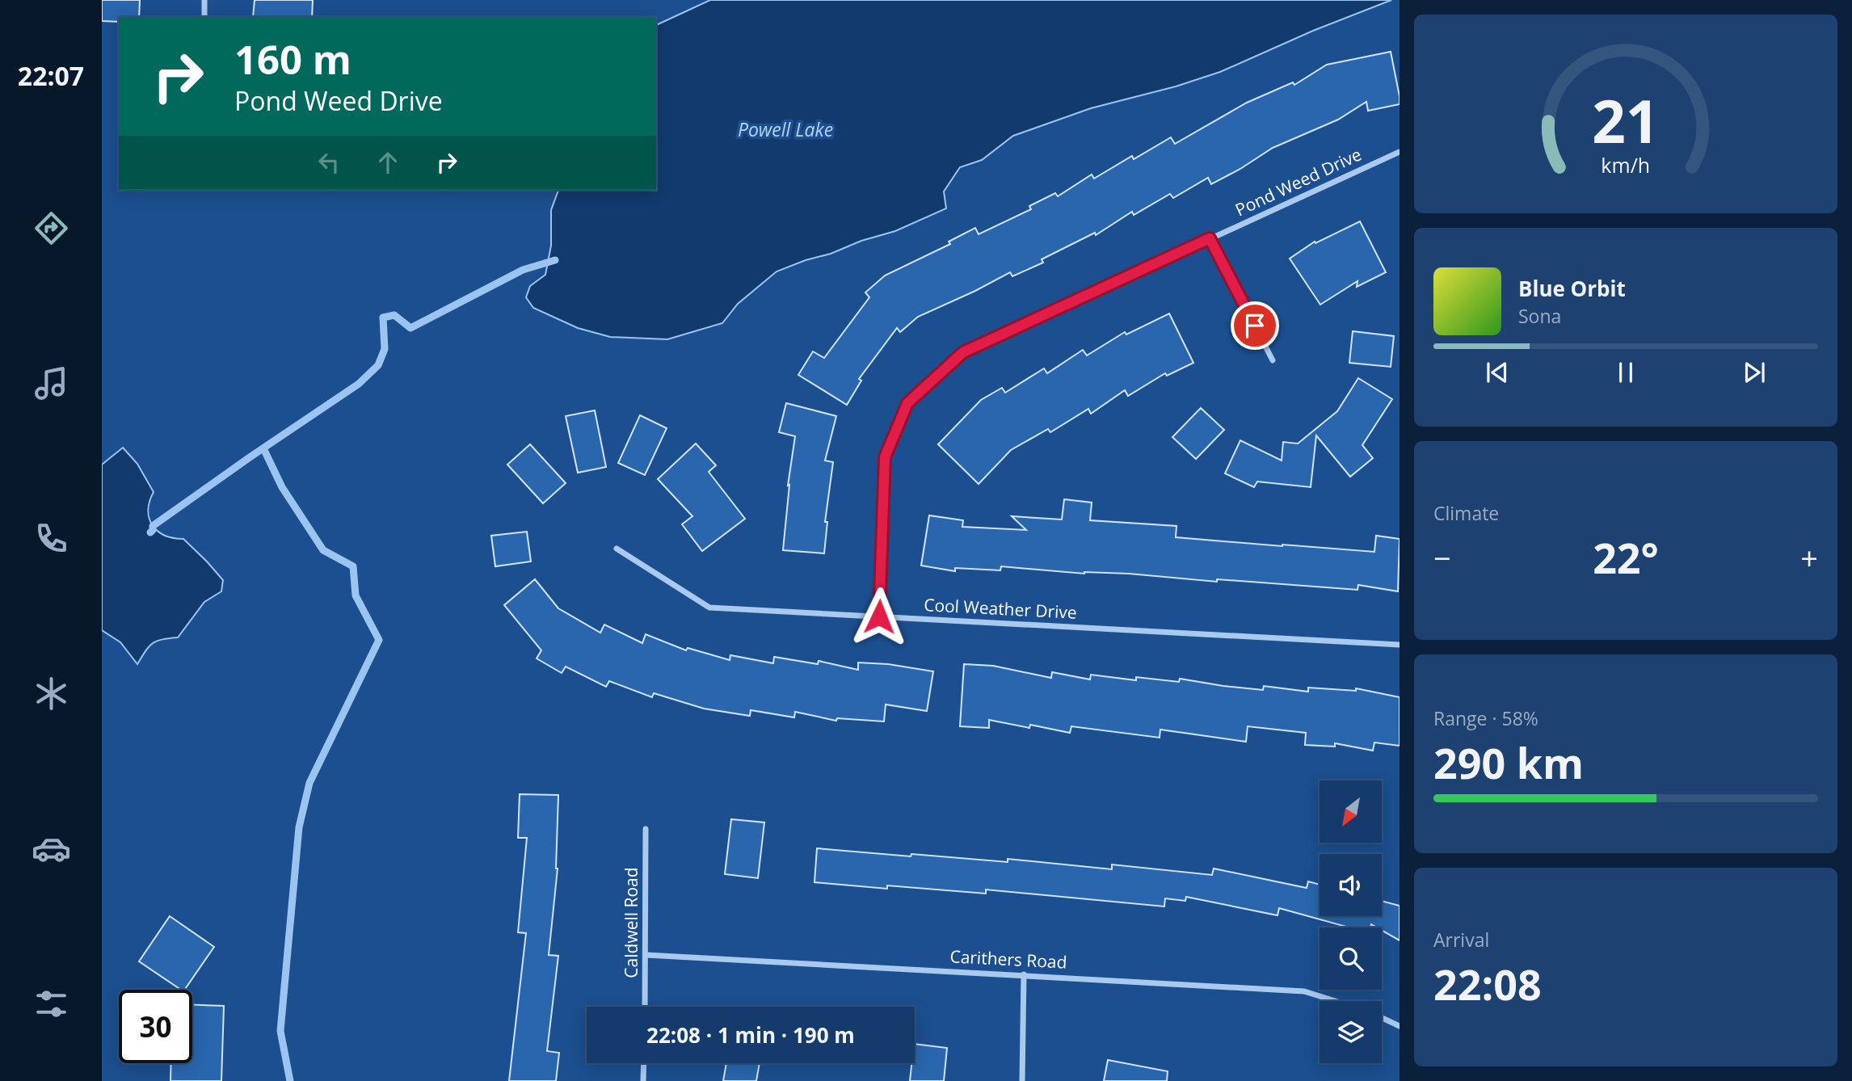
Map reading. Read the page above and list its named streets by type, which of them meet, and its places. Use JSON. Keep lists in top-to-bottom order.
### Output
{
  "streets": {
    "street": [
      "Pond Weed Drive",
      "Cool Weather Drive",
      "Caldwell Road",
      "Carithers Road"
    ]
  },
  "crossings": [
    ["Pond Weed Drive", "Cool Weather Drive"],
    ["Caldwell Road", "Carithers Road"]
  ],
  "water": ["Powell Lake"],
  "north": "bottom left",
  "page": {
    "tabs": "22:07",
    "turn": ["160 m", "Pond Weed Drive"],
    "song": ["Blue Orbit", "Sona"],
    "tile": [
      "Climate",
      ["Range · 58%", "290 km"],
      ["Arrival", "22:08"]
    ],
    "heat": ["−", "22°", "+"],
    "limit": "30",
    "trip": "22:08 · 1 min · 190 m",
    "gauge": ["21", "km/h"]
  }
}
